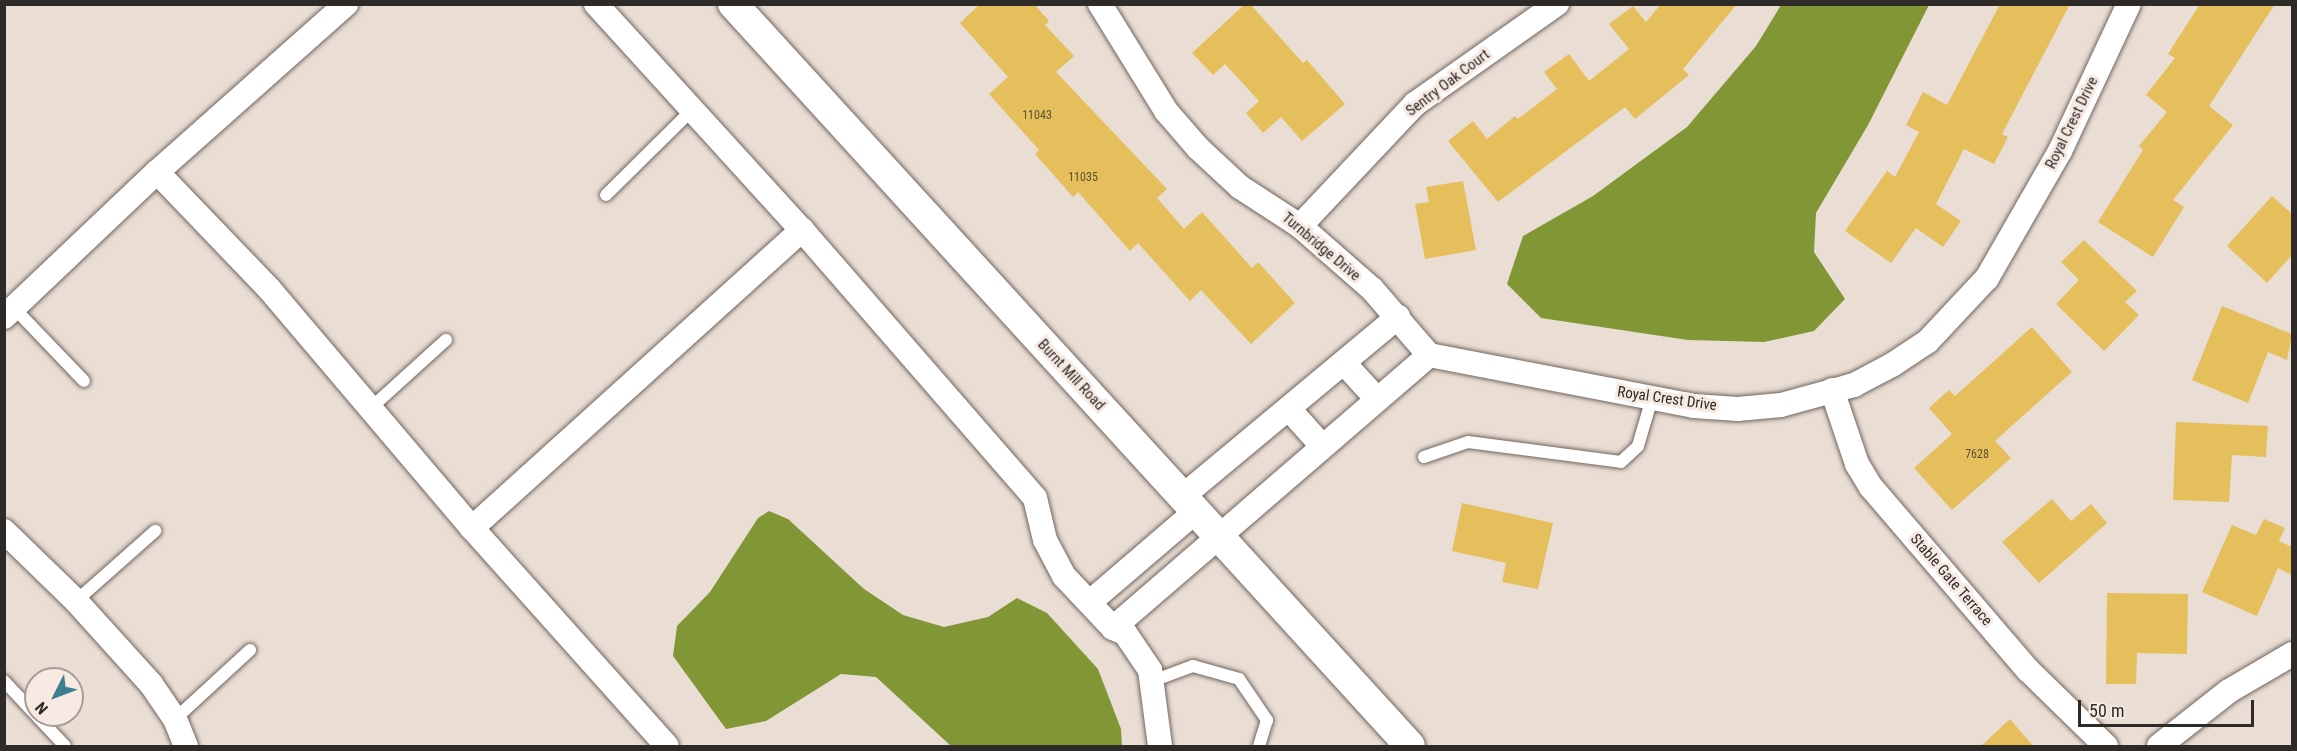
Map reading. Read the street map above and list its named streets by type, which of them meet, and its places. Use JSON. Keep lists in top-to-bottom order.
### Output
{
  "streets": {
    "street": [
      "Sentry Oak Court",
      "Royal Crest Drive",
      "Turnbridge Drive",
      "Burnt Mill Road",
      "Stable Gate Terrace"
    ]
  },
  "crossings": [
    ["Sentry Oak Court", "Turnbridge Drive"],
    ["Royal Crest Drive", "Turnbridge Drive"],
    ["Royal Crest Drive", "Stable Gate Terrace"]
  ],
  "house_numbers": ["11043", "11035", "7628"],
  "scale_bar": "50 m",
  "north": "bottom left"
}
